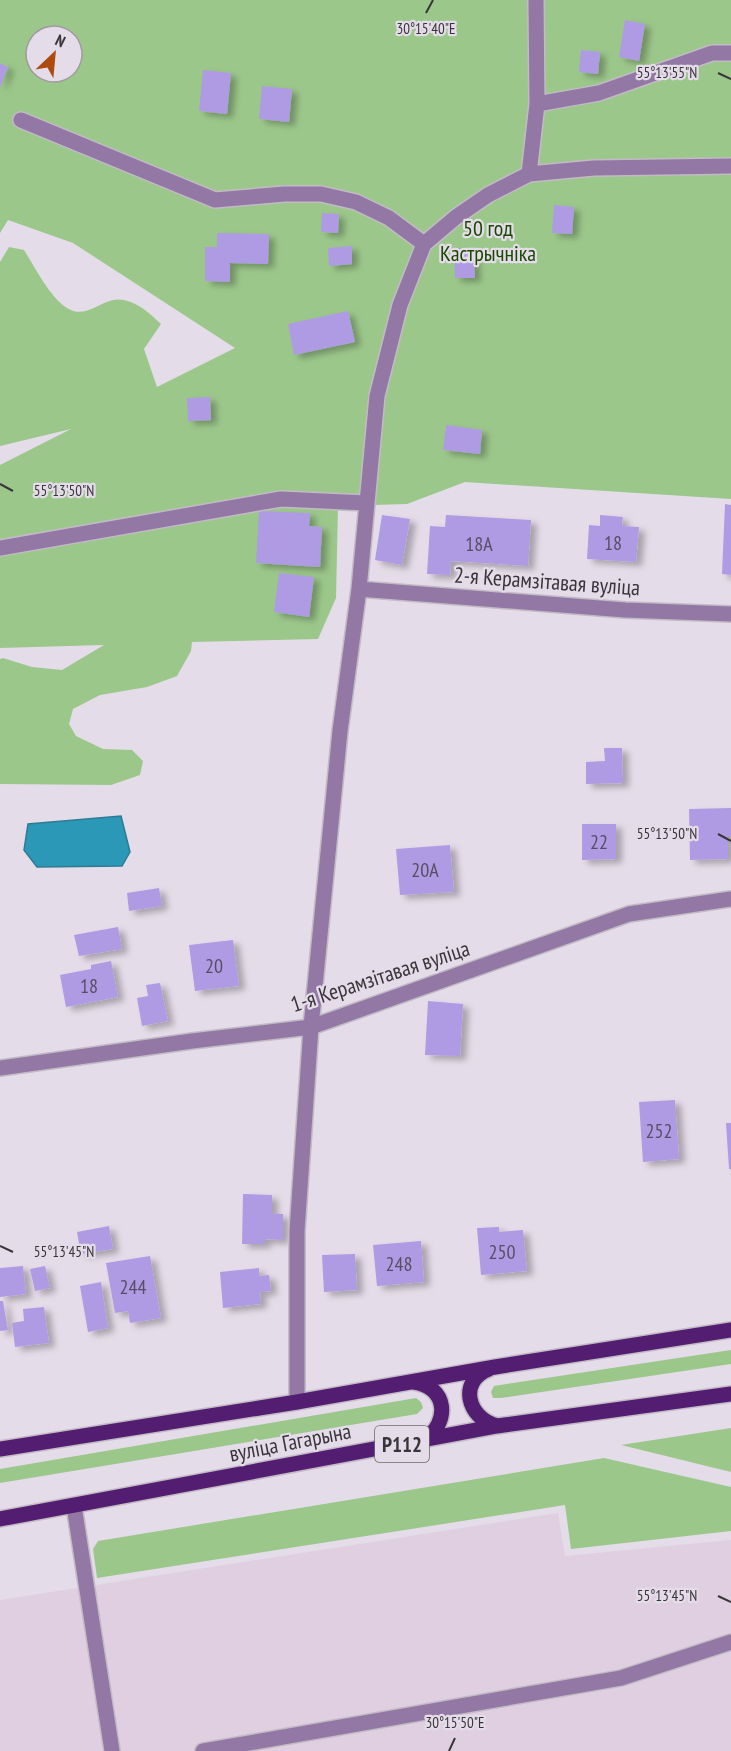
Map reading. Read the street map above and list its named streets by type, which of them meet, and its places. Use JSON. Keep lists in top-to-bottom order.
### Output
{
  "streets": {
    "main road": ["вуліца Гагарына", "Р112"],
    "street": ["2-я Керамзітавая вуліца", "1-я Керамзітавая вуліца"]
  },
  "parks": ["50 год Кастрычніка"],
  "house_numbers": [
    "18",
    "18А",
    "22",
    "20А",
    "20",
    "18",
    "252",
    "250",
    "248",
    "244"
  ],
  "north": "top right",
  "coordinates": [
    "30°15'40\"E",
    "55°13'55\"N",
    "55°13'50\"N",
    "55°13'45\"N",
    "30°15'50\"E"
  ]
}
